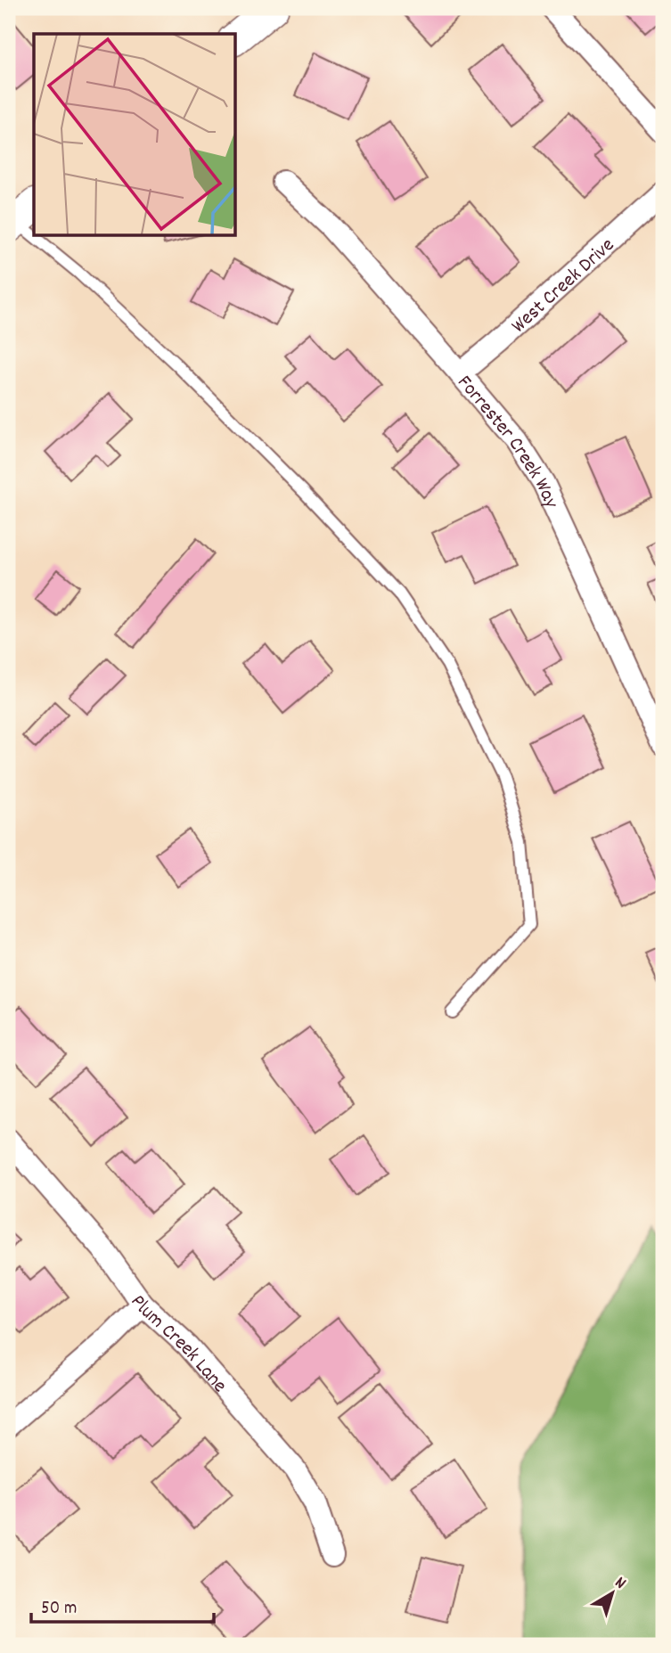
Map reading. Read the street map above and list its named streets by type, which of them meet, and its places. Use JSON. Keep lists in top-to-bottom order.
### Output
{
  "streets": {
    "street": ["West Creek Drive", "Forrester Creek Way", "Plum Creek Lane"]
  },
  "crossings": [
    ["West Creek Drive", "Forrester Creek Way"]
  ],
  "scale_bar": "50 m",
  "north": "top right"
}
